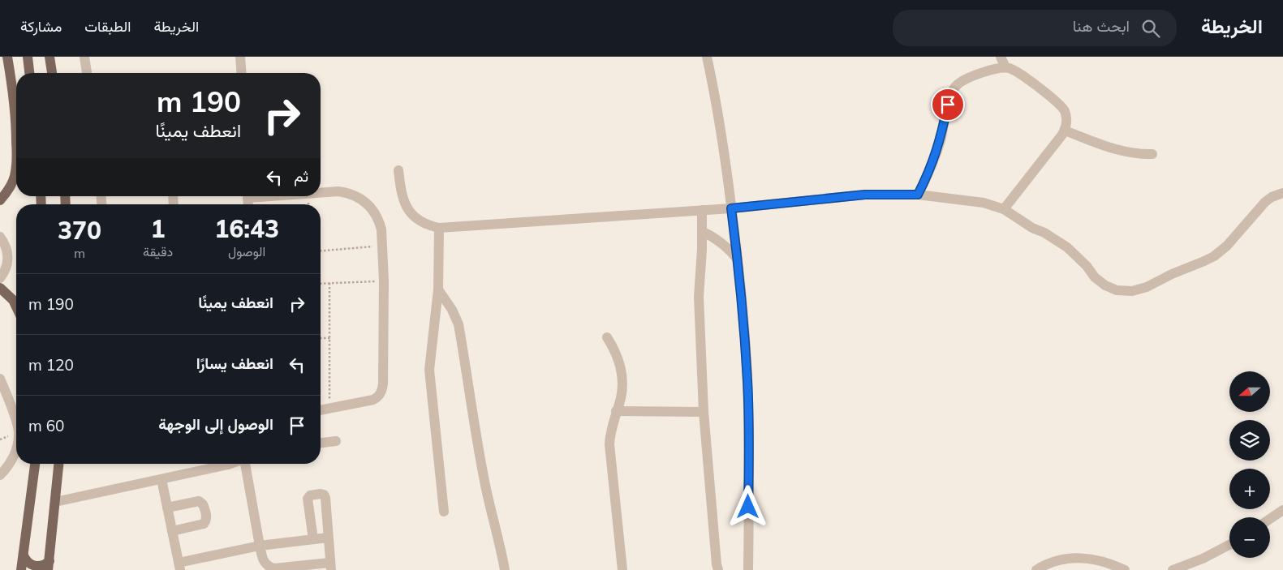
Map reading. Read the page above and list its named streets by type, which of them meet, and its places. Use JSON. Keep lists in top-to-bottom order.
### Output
{
  "north": "left",
  "page": {
    "header": "الخريطة",
    "search": "ابحث هنا",
    "nav": ["الخريطة", "الطبقات", "مشاركة"],
    "turn": ["190 m", "انعطف يمينًا"],
    "then": "ثم",
    "eta": [
      "16:43",
      "الوصول",
      "1",
      "دقيقة",
      "370",
      "m"
    ],
    "list": [
      {
        "name": "انعطف يمينًا",
        "value": "190 m"
      },
      {
        "name": "انعطف يسارًا",
        "value": "120 m"
      },
      {
        "name": "الوصول إلى الوجهة",
        "value": "60 m"
      }
    ],
    "map_buttons": ["+", "−"]
  }
}
